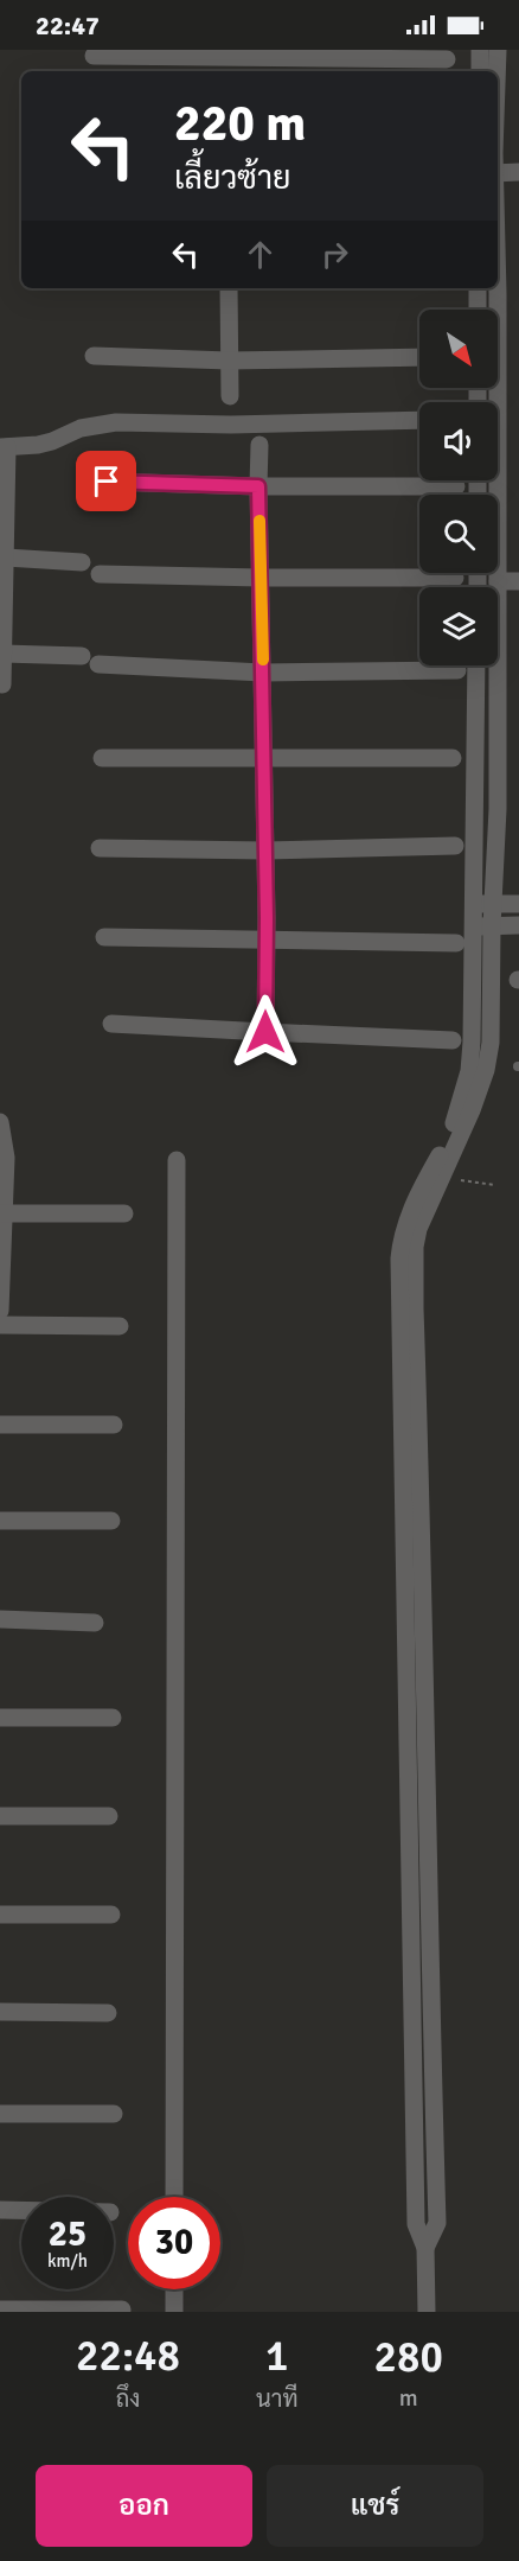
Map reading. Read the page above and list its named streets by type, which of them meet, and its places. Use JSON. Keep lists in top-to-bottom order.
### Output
{
  "north": "bottom right",
  "page": {
    "status": "22:47",
    "turn": ["220 m", "เลี้ยวซ้าย"],
    "speed": "25 km/h",
    "limit": "30",
    "eta": [
      "22:48",
      "ถึง",
      "1",
      "นาที",
      "280",
      "m"
    ],
    "buttons": ["ออก", "แชร์"]
  }
}
